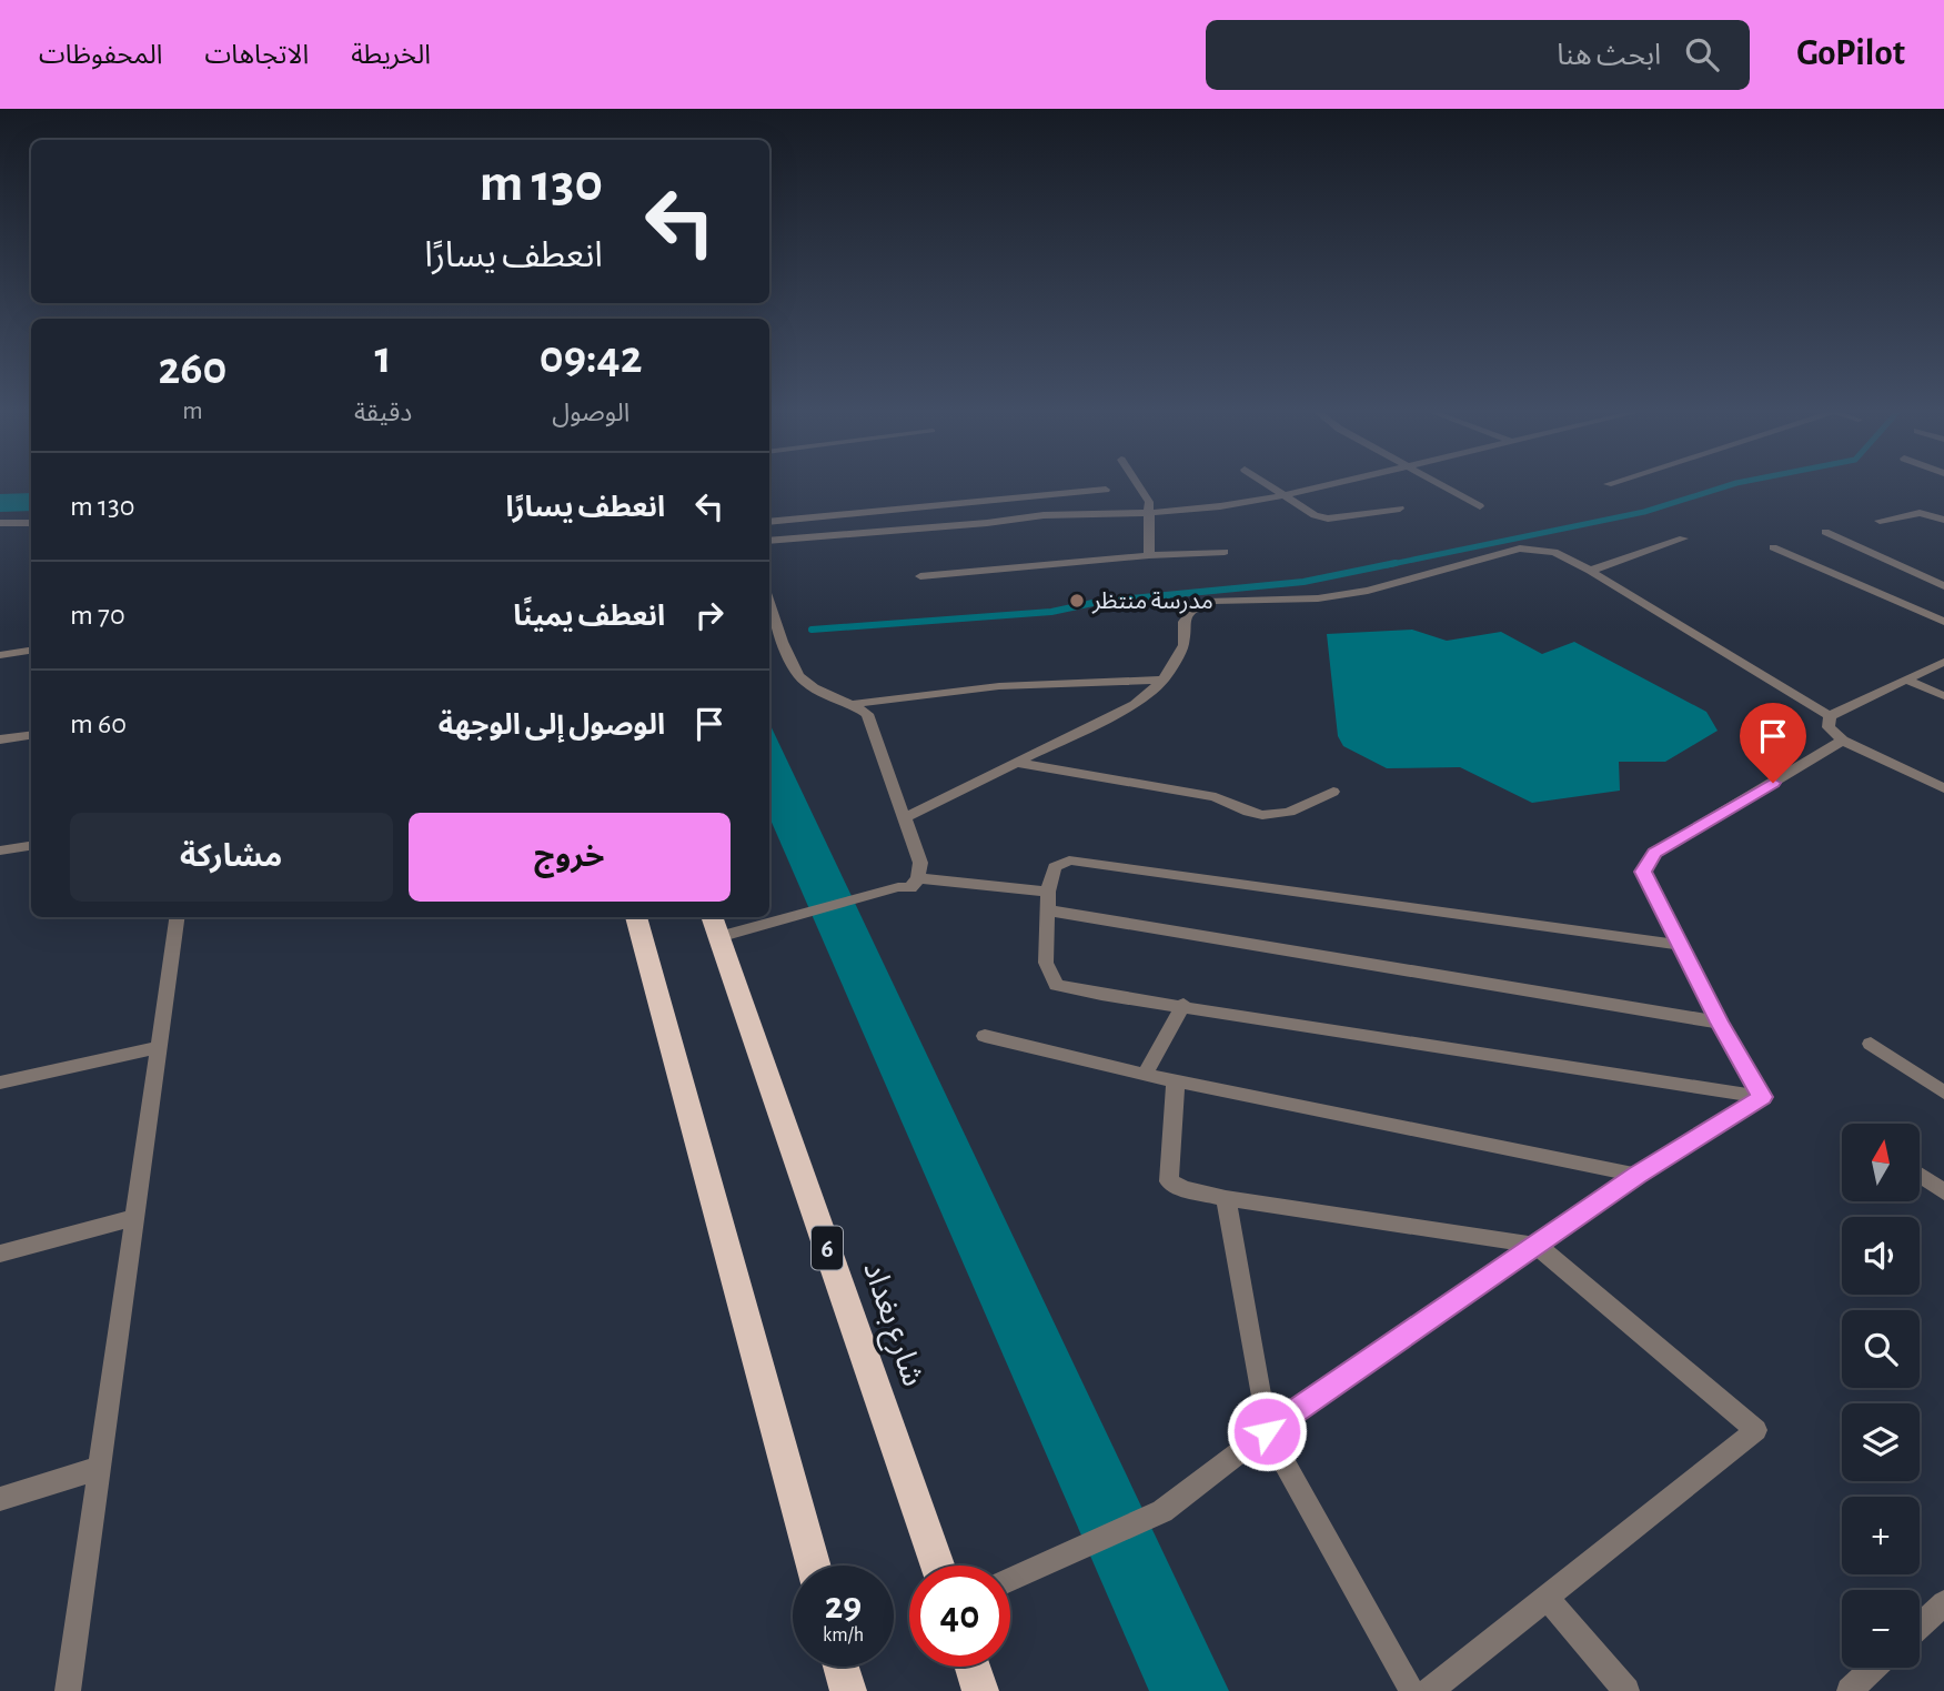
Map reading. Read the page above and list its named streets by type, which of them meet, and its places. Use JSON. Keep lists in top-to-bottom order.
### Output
{
  "streets": {
    "highway": ["6", "شارع بغداد"]
  },
  "places": ["مدرسة منتظر"],
  "north": "top",
  "page": {
    "header": "GoPilot",
    "search": "ابحث هنا",
    "nav": ["الخريطة", "الاتجاهات", "المحفوظات"],
    "turn": ["130 m", "انعطف يسارًا"],
    "eta": [
      "09:42",
      "الوصول",
      "1",
      "دقيقة",
      "260",
      "m"
    ],
    "list": [
      {
        "name": "انعطف يسارًا",
        "value": "130 m"
      },
      {
        "name": "انعطف يمينًا",
        "value": "70 m"
      },
      {
        "name": "الوصول إلى الوجهة",
        "value": "60 m"
      }
    ],
    "buttons": ["خروج", "مشاركة"],
    "map_buttons": ["+", "−"],
    "speed": "29 km/h",
    "limit": "40"
  }
}
